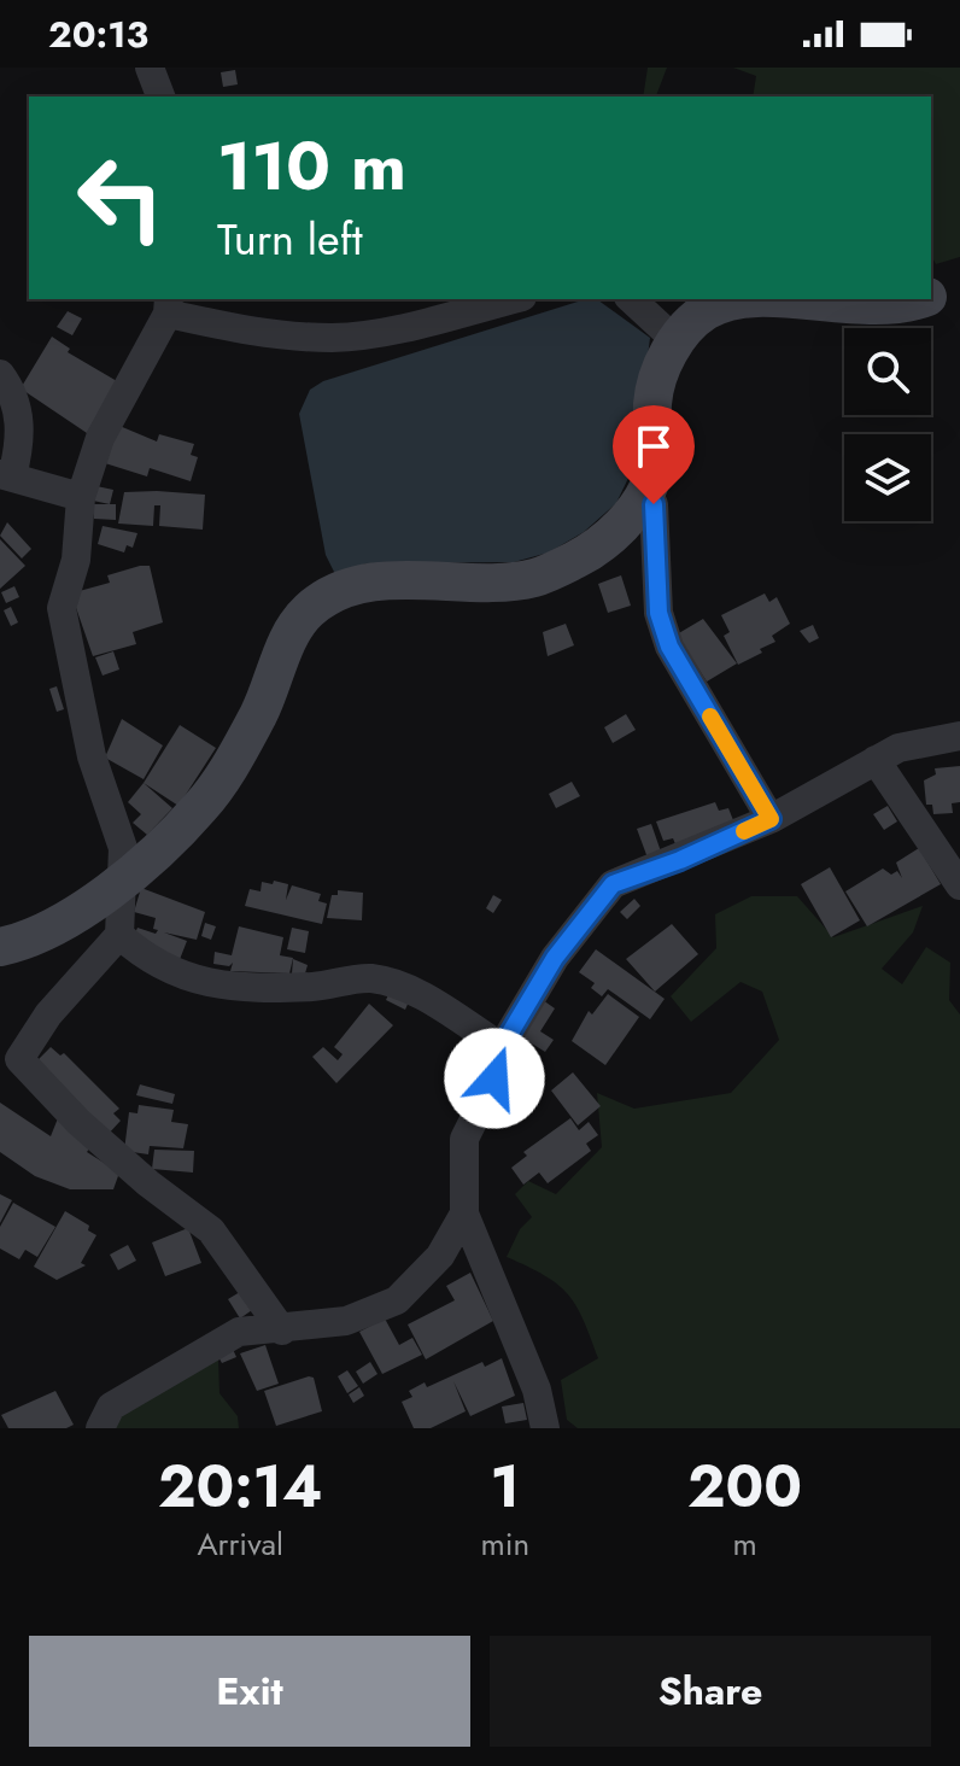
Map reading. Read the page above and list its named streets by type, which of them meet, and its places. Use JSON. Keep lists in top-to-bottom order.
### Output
{
  "page": {
    "status": "20:13",
    "turn": ["110 m", "Turn left"],
    "eta": [
      "20:14",
      "Arrival",
      "1",
      "min",
      "200",
      "m"
    ],
    "buttons": ["Exit", "Share"]
  }
}
